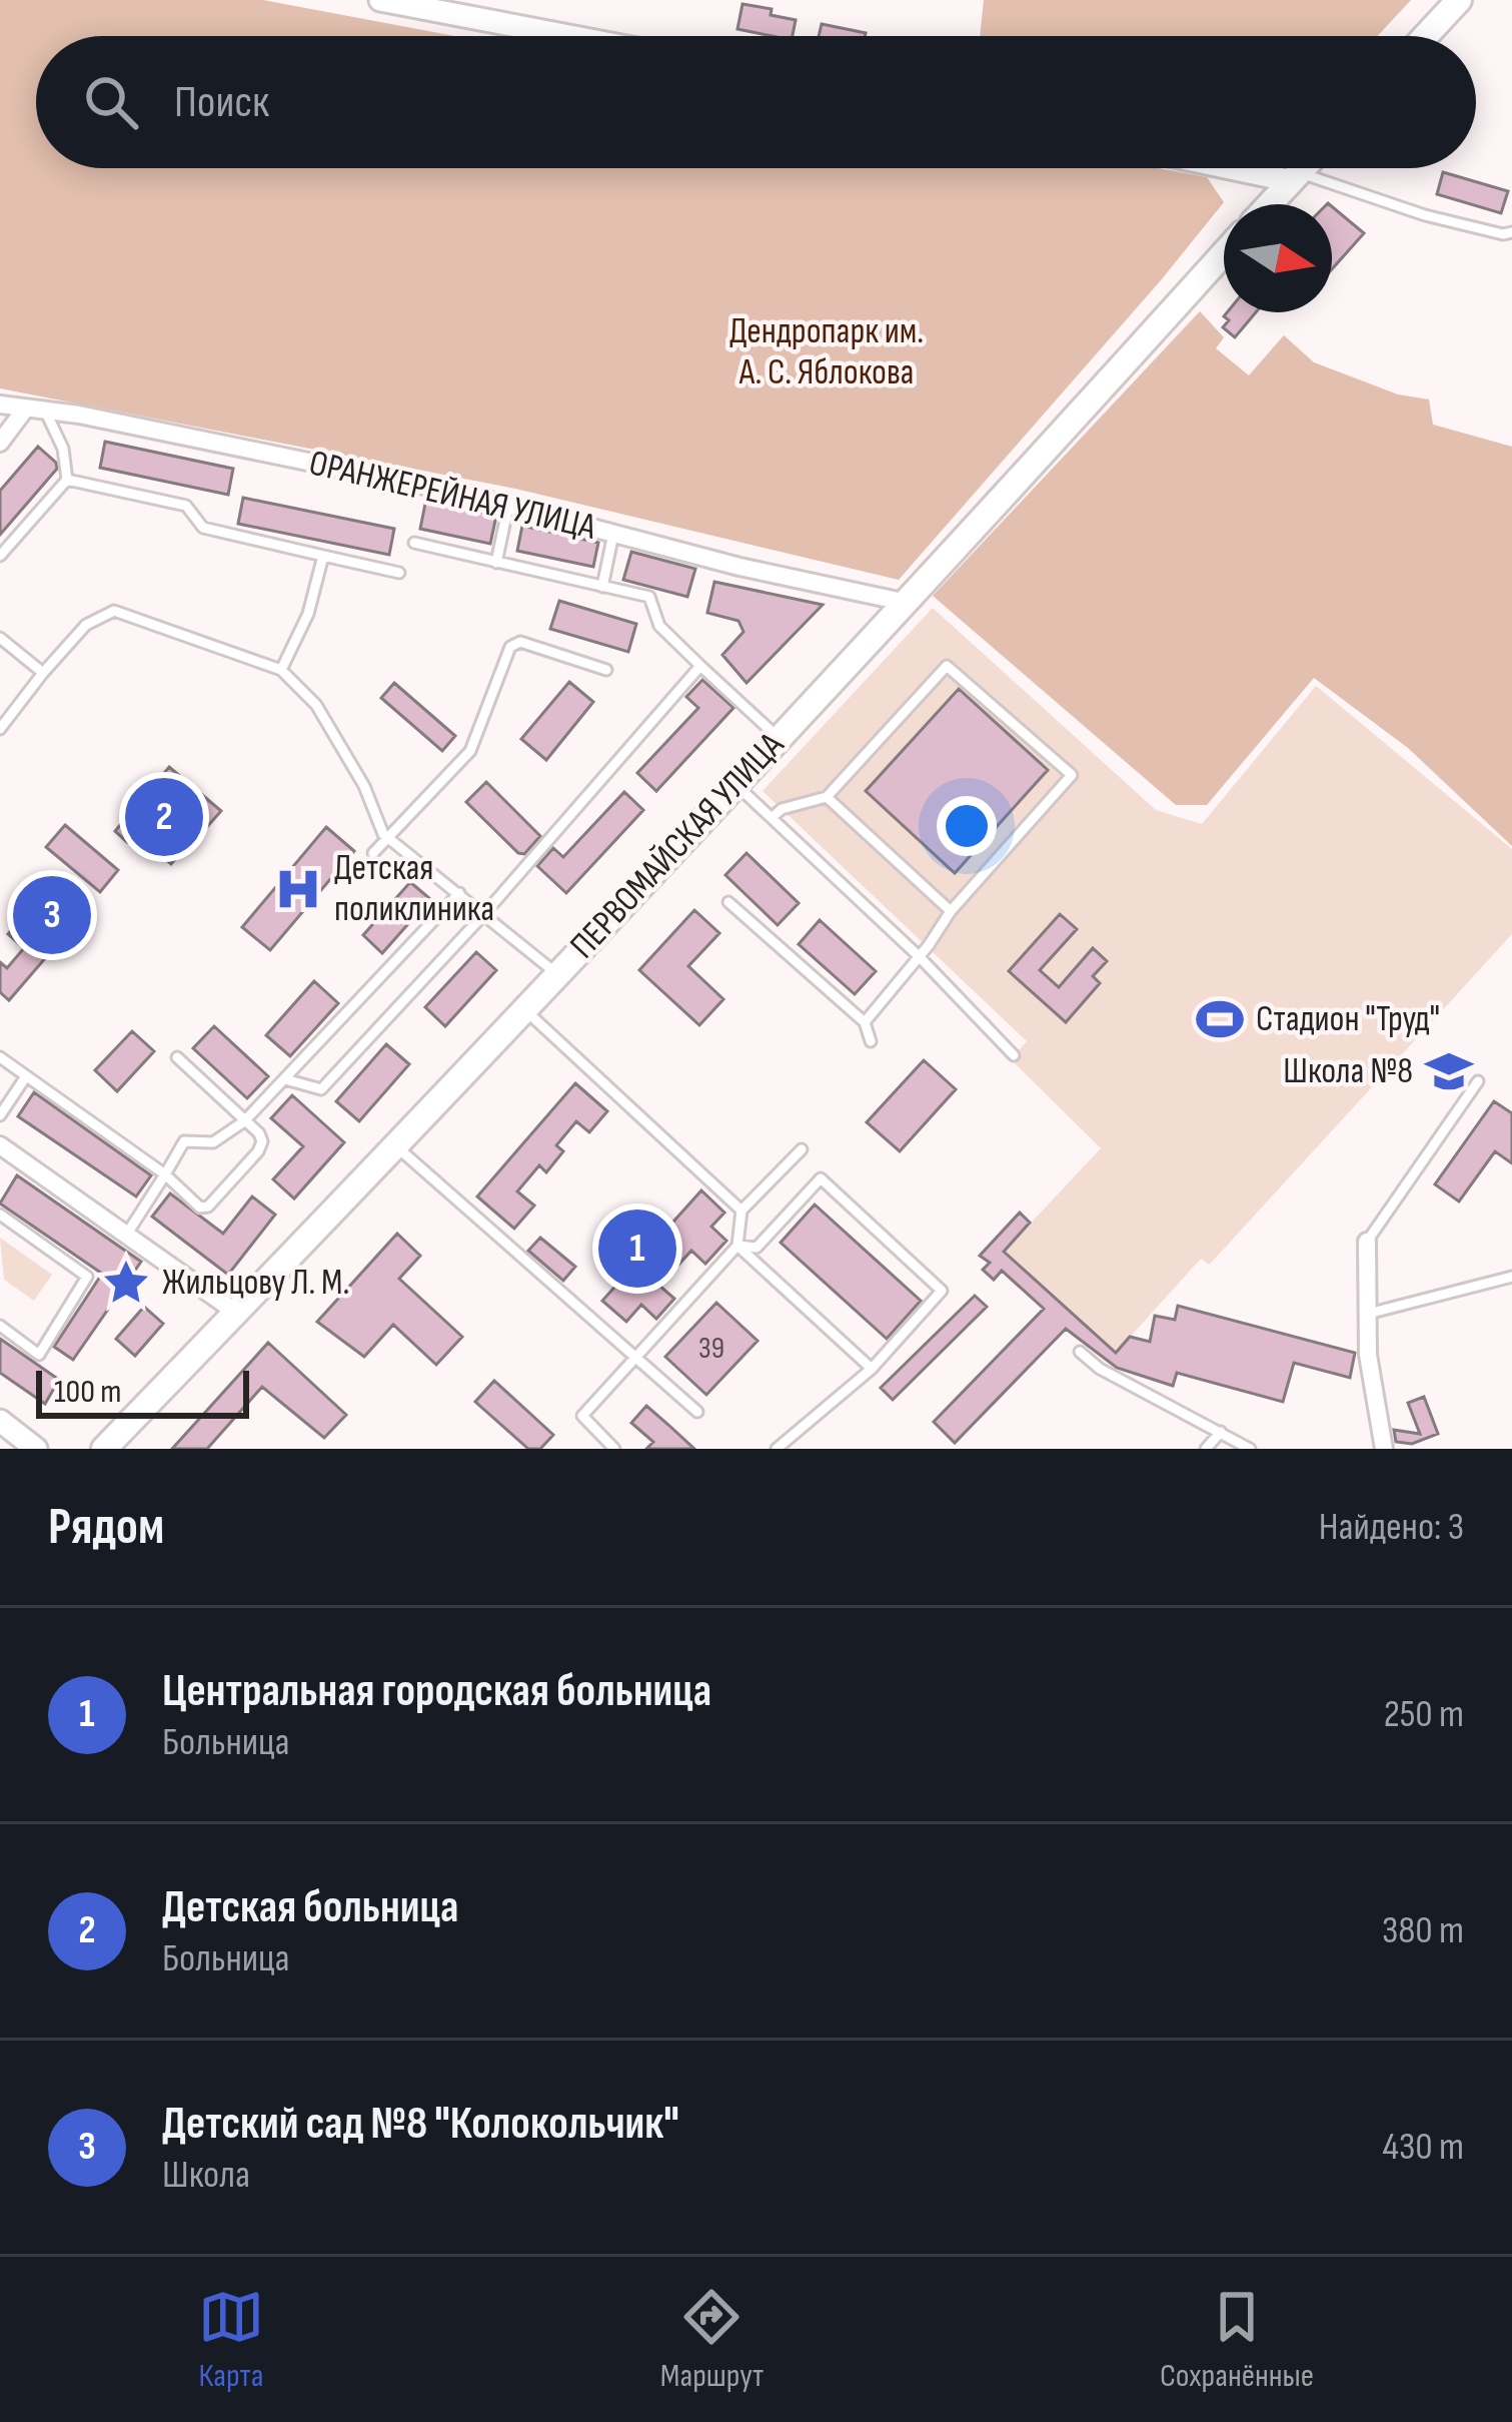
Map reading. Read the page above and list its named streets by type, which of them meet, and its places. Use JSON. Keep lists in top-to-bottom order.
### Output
{
  "streets": {
    "main road": ["ПЕРВОМАЙСКАЯ УЛИЦА"],
    "street": ["ОРАНЖЕРЕЙНАЯ УЛИЦА"]
  },
  "crossings": [
    ["ОРАНЖЕРЕЙНАЯ УЛИЦА", "ПЕРВОМАЙСКАЯ УЛИЦА"]
  ],
  "parks": ["Дендропарк им. А. С. Яблокова"],
  "places": {
    "hospital": ["Детская поликлиника"],
    "sports": ["Стадион \"Труд\""],
    "school or university": ["Школа №8"],
    "place": ["Жильцову Л. М."]
  },
  "house_numbers": ["39"],
  "scale_bar": "100 m",
  "north": "right",
  "page": {
    "search": "Поиск",
    "pins": ["2", "3", "1"],
    "scale": "100 m",
    "heading": ["Рядом", "Найдено: 3"],
    "list": [
      {
        "mark": "1",
        "name": "Центральная городская больница",
        "note": "Больница",
        "value": "250 m"
      },
      {
        "mark": "2",
        "name": "Детская больница",
        "note": "Больница",
        "value": "380 m"
      },
      {
        "mark": "3",
        "name": "Детский сад №8 \"Колокольчик\"",
        "note": "Школа",
        "value": "430 m"
      }
    ],
    "nav": ["Карта", "Маршрут", "Сохранённые"]
  }
}
